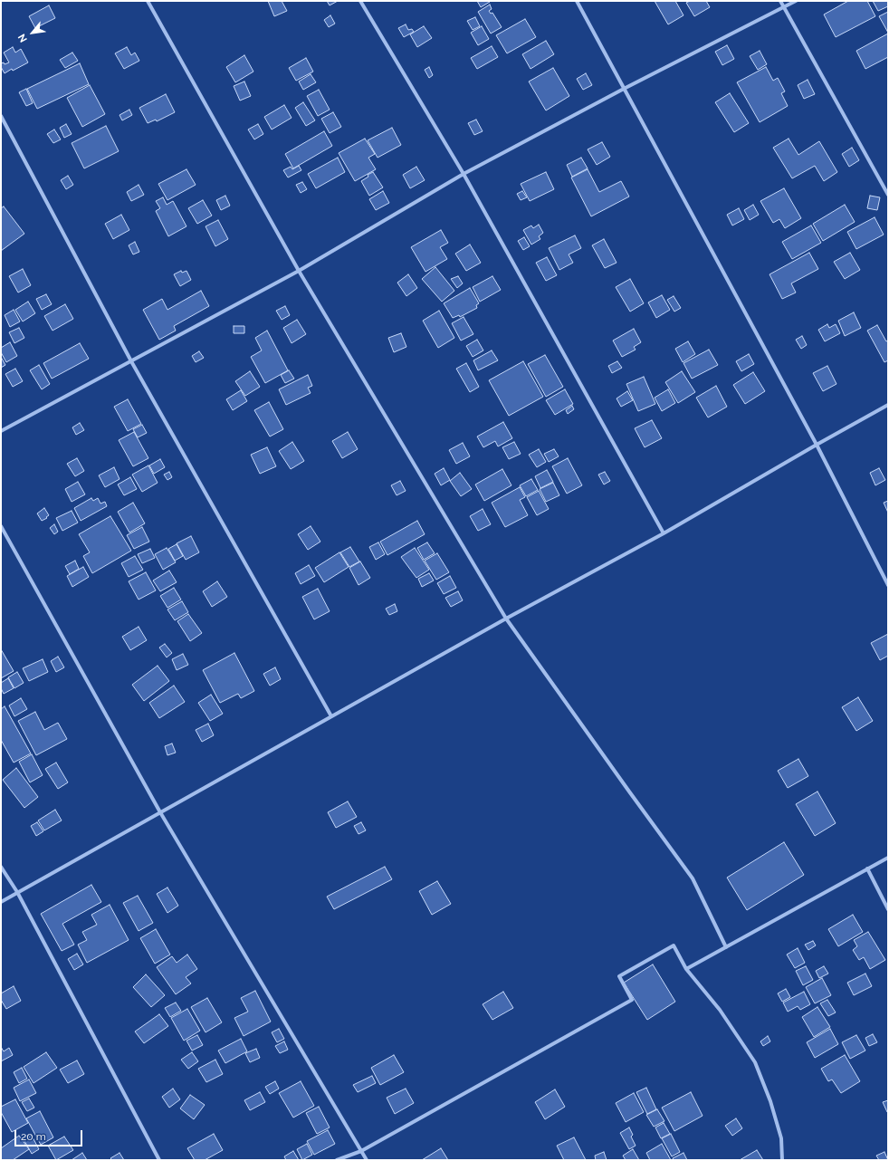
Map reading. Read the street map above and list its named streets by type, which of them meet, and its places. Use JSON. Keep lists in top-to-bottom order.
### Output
{
  "scale_bar": "20 m",
  "north": "bottom left"
}
